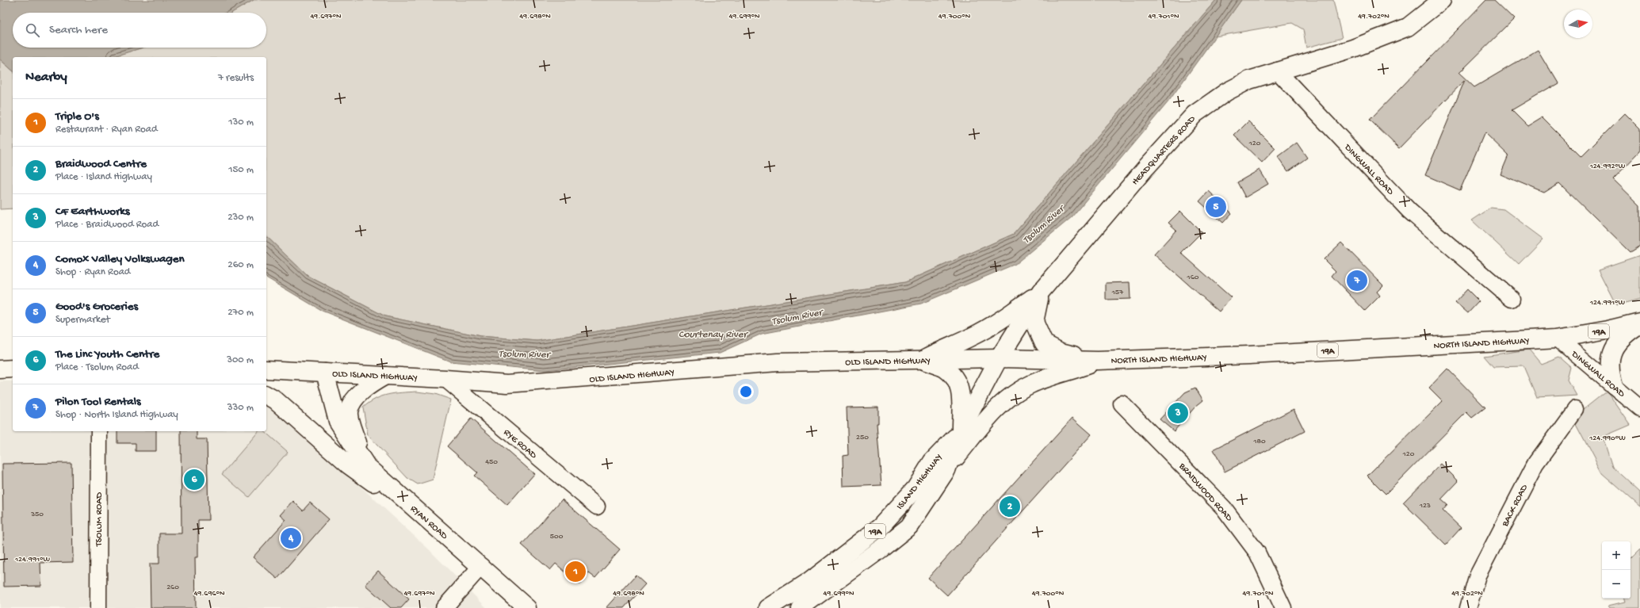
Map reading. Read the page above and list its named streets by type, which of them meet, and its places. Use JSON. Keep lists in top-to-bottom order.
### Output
{
  "streets": {
    "main road": [
      "HEADQUARTERS ROAD",
      "19A",
      "NORTH ISLAND HIGHWAY",
      "OLD ISLAND HIGHWAY",
      "ISLAND HIGHWAY",
      "RYAN ROAD"
    ],
    "street": [
      "DINGWALL ROAD",
      "RYE ROAD",
      "BRAIDWOOD ROAD",
      "BACK ROAD",
      "TSOLUM ROAD"
    ]
  },
  "crossings": [
    ["HEADQUARTERS ROAD", "DINGWALL ROAD"],
    ["HEADQUARTERS ROAD", "NORTH ISLAND HIGHWAY"],
    ["HEADQUARTERS ROAD", "OLD ISLAND HIGHWAY"],
    ["HEADQUARTERS ROAD", "ISLAND HIGHWAY"],
    ["DINGWALL ROAD", "NORTH ISLAND HIGHWAY"],
    ["NORTH ISLAND HIGHWAY", "OLD ISLAND HIGHWAY"],
    ["NORTH ISLAND HIGHWAY", "ISLAND HIGHWAY"],
    ["OLD ISLAND HIGHWAY", "RYE ROAD"],
    ["OLD ISLAND HIGHWAY", "ISLAND HIGHWAY"],
    ["OLD ISLAND HIGHWAY", "RYAN ROAD"]
  ],
  "water": ["Tsolum River", "Courtenay River"],
  "house_numbers": [
    "120",
    "160",
    "157",
    "250",
    "180",
    "120",
    "450",
    "123",
    "350",
    "500",
    "260"
  ],
  "north": "right",
  "page": {
    "search": "Search here",
    "heading": ["Nearby", "7 results"],
    "list": [
      {
        "mark": "1",
        "name": "Triple O's",
        "note": "Restaurant · Ryan Road",
        "value": "130 m"
      },
      {
        "mark": "2",
        "name": "Braidwood Centre",
        "note": "Place · Island Highway",
        "value": "150 m"
      },
      {
        "mark": "3",
        "name": "CF Earthworks",
        "note": "Place · Braidwood Road",
        "value": "230 m"
      },
      {
        "mark": "4",
        "name": "Comox Valley Volkswagen",
        "note": "Shop · Ryan Road",
        "value": "260 m"
      },
      {
        "mark": "5",
        "name": "Good's Groceries",
        "note": "Supermarket",
        "value": "270 m"
      },
      {
        "mark": "6",
        "name": "The Linc Youth Centre",
        "note": "Place · Tsolum Road",
        "value": "300 m"
      },
      {
        "mark": "7",
        "name": "Pilon Tool Rentals",
        "note": "Shop · North Island Highway",
        "value": "330 m"
      }
    ],
    "pins": [
      "5",
      "7",
      "3",
      "6",
      "2",
      "4",
      "1"
    ],
    "map_buttons": ["+", "−"]
  },
  "coordinates": [
    "49.697°N",
    "49.698°N",
    "49.699°N",
    "49.700°N",
    "49.701°N",
    "49.702°N",
    "124.992°W",
    "124.991°W",
    "124.990°W",
    "49.696°N"
  ]
}
